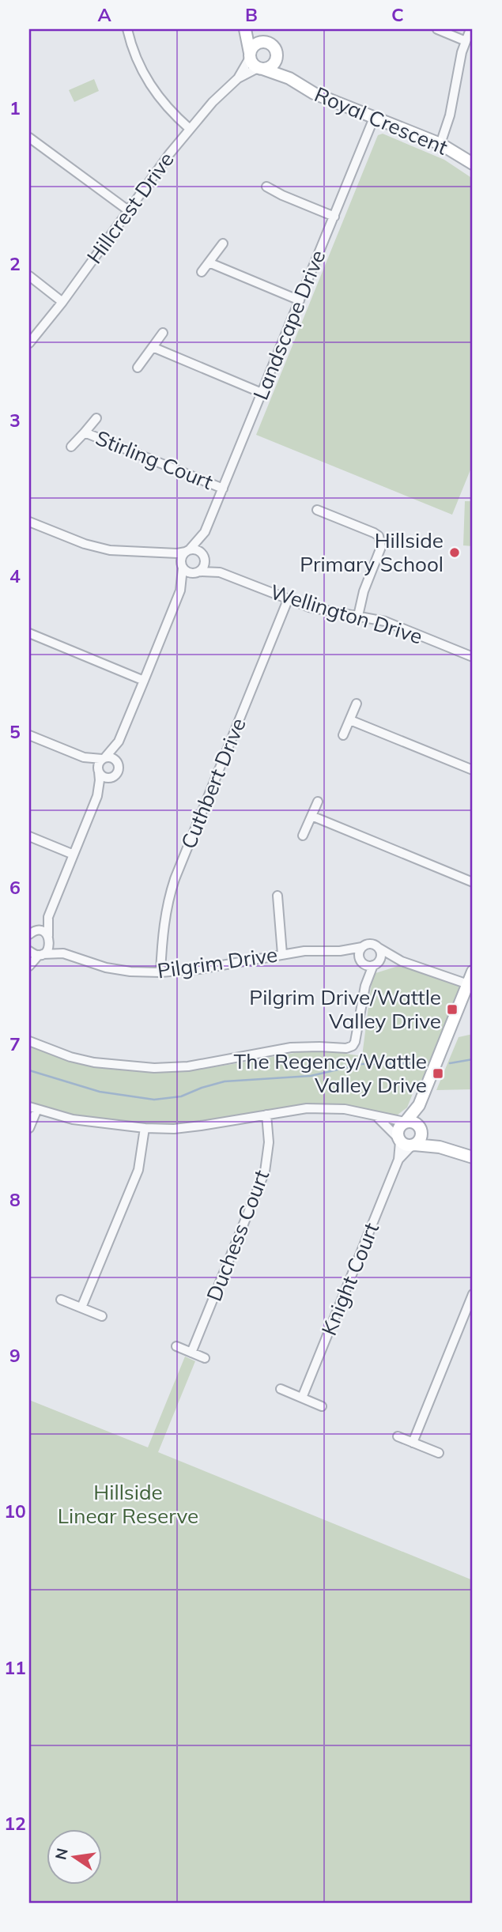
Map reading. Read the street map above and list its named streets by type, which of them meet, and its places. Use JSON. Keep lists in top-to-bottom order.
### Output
{
  "streets": {
    "street": [
      "Royal Crescent",
      "Hillcrest Drive",
      "Landscape Drive",
      "Stirling Court",
      "Wellington Drive",
      "Cuthbert Drive",
      "Pilgrim Drive",
      "Duchess Court",
      "Knight Court"
    ]
  },
  "crossings": [
    ["Royal Crescent", "Hillcrest Drive"],
    ["Royal Crescent", "Landscape Drive"],
    ["Landscape Drive", "Stirling Court"],
    ["Landscape Drive", "Wellington Drive"],
    ["Wellington Drive", "Cuthbert Drive"],
    ["Cuthbert Drive", "Pilgrim Drive"]
  ],
  "parks": ["Hillside Linear Reserve"],
  "places": {
    "other": ["Hillside Primary School"],
    "transit": ["Pilgrim Drive/Wattle Valley Drive", "The Regency/Wattle Valley Drive"]
  },
  "north": "left",
  "grid": {
    "columns": ["A", "B", "C"],
    "rows": [
      "1",
      "2",
      "3",
      "4",
      "5",
      "6",
      "7",
      "8",
      "9",
      "10",
      "11",
      "12"
    ]
  }
}
